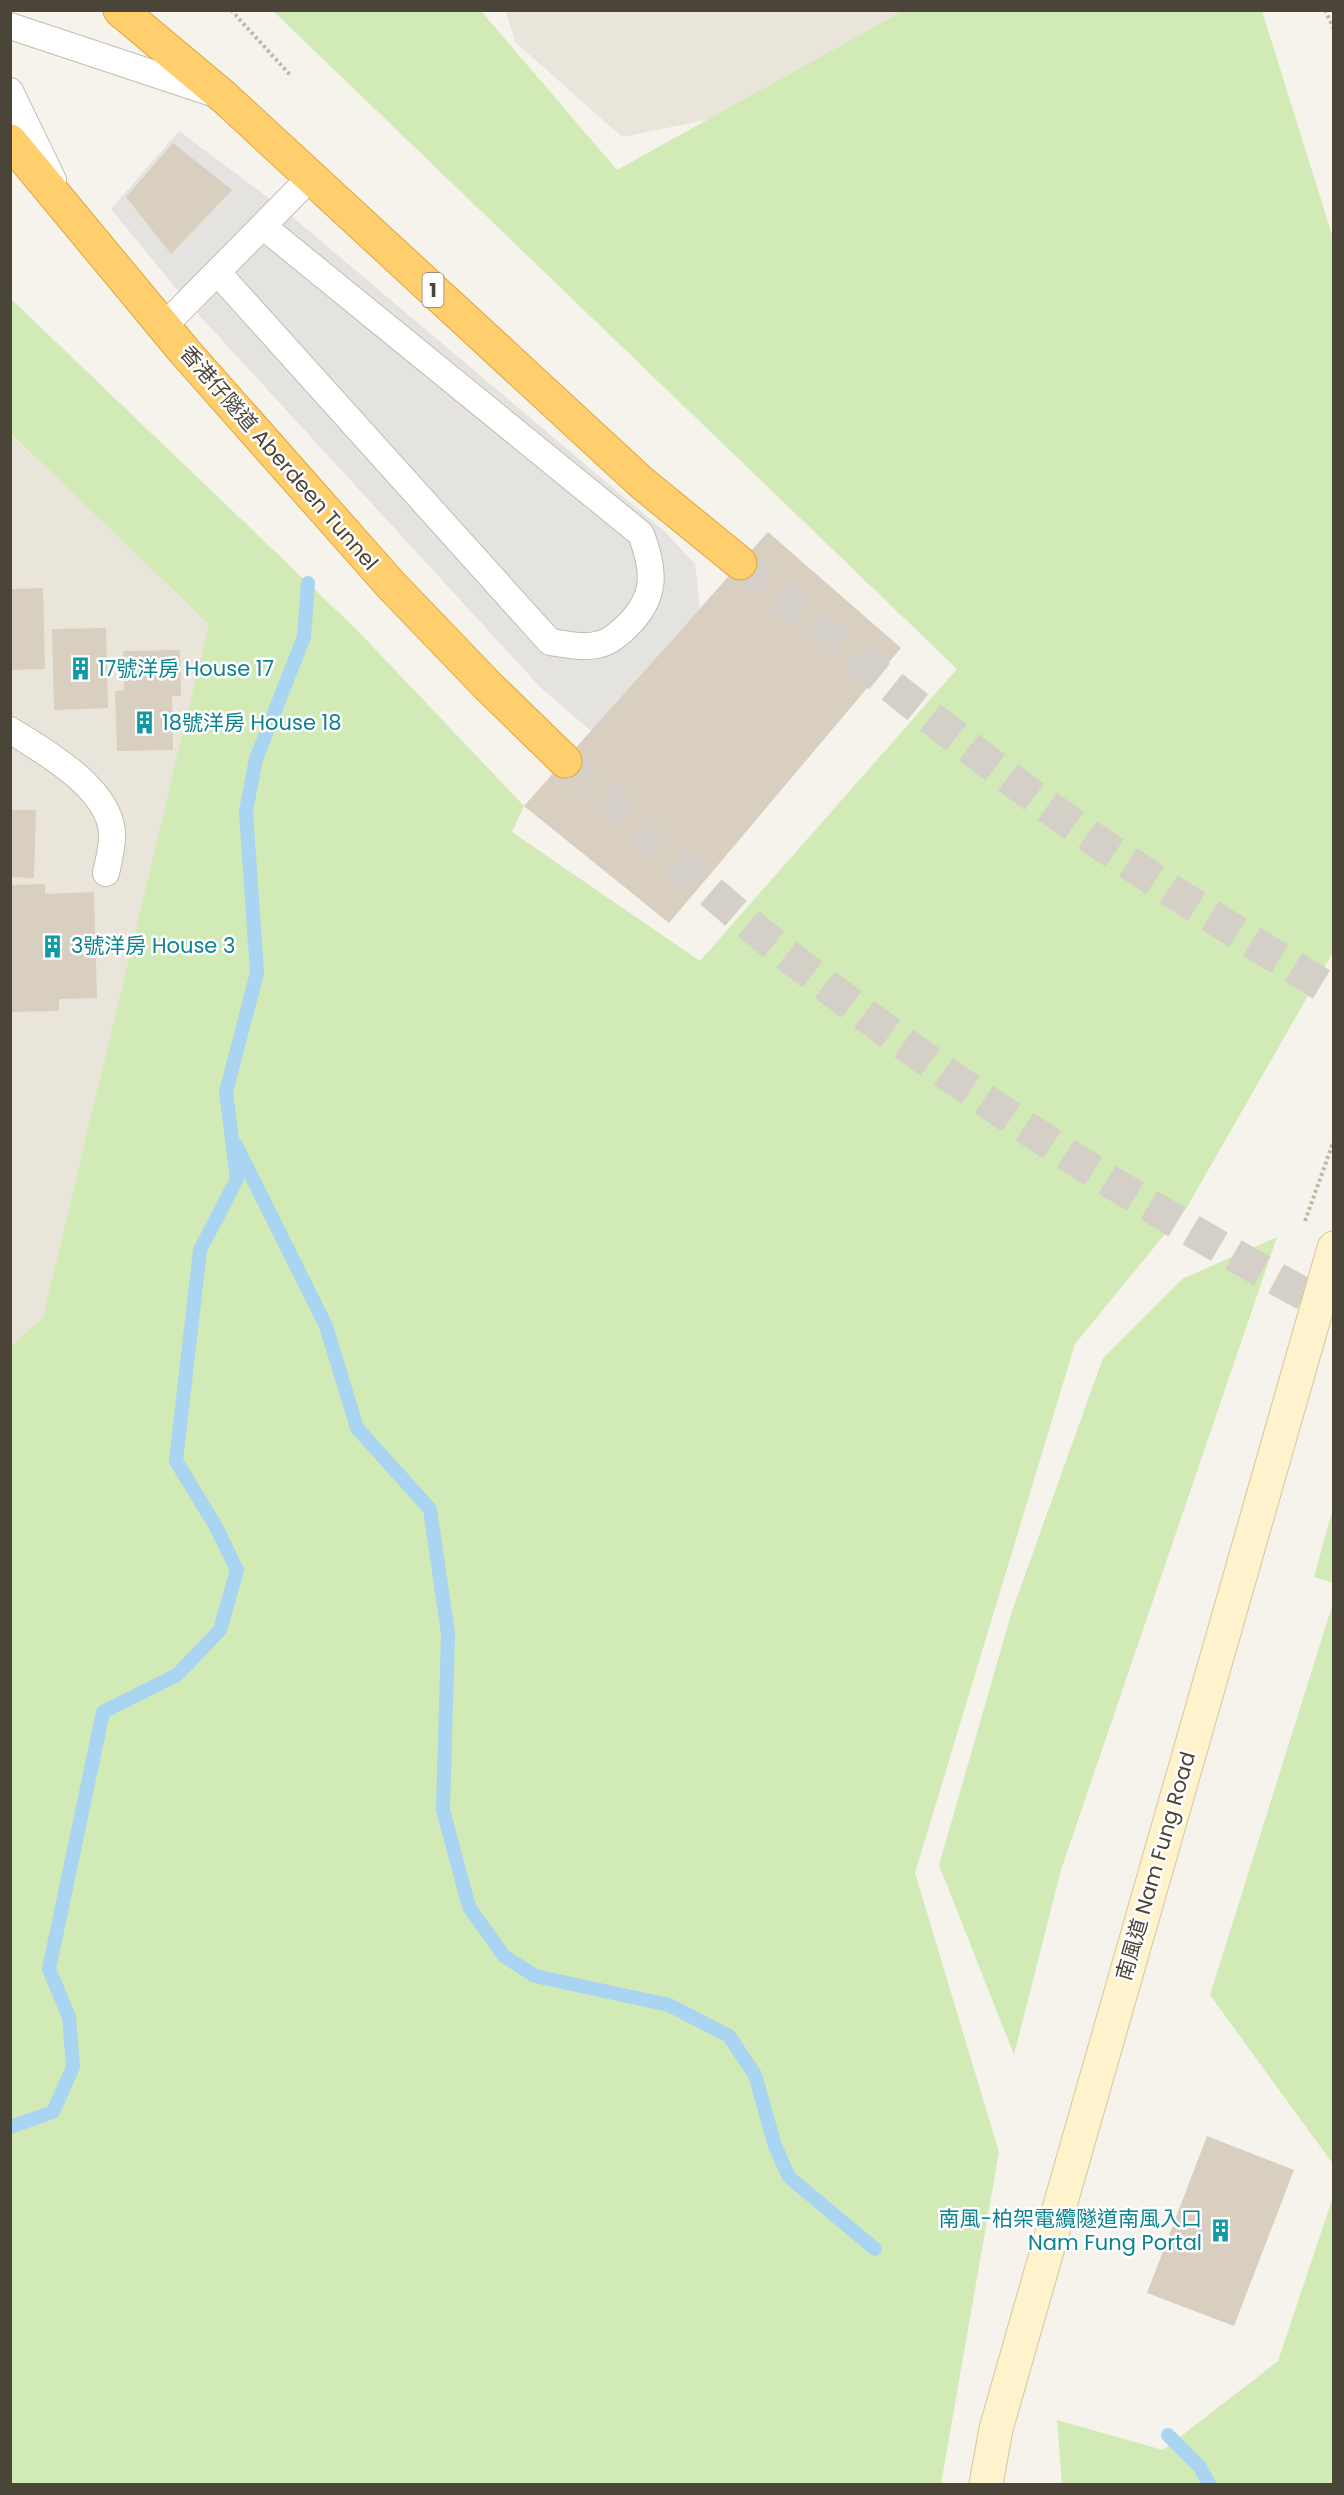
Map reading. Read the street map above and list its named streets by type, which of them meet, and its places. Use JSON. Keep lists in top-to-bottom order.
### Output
{
  "streets": {
    "highway": ["1", "香港仔隧道 Aberdeen Tunnel"],
    "main road": ["南風道 Nam Fung Road"]
  },
  "places": {
    "building": [
      "17號洋房 House 17",
      "18號洋房 House 18",
      "3號洋房 House 3",
      "南風-柏架電纜隧道南風入口 Nam Fung Portal"
    ]
  }
}
